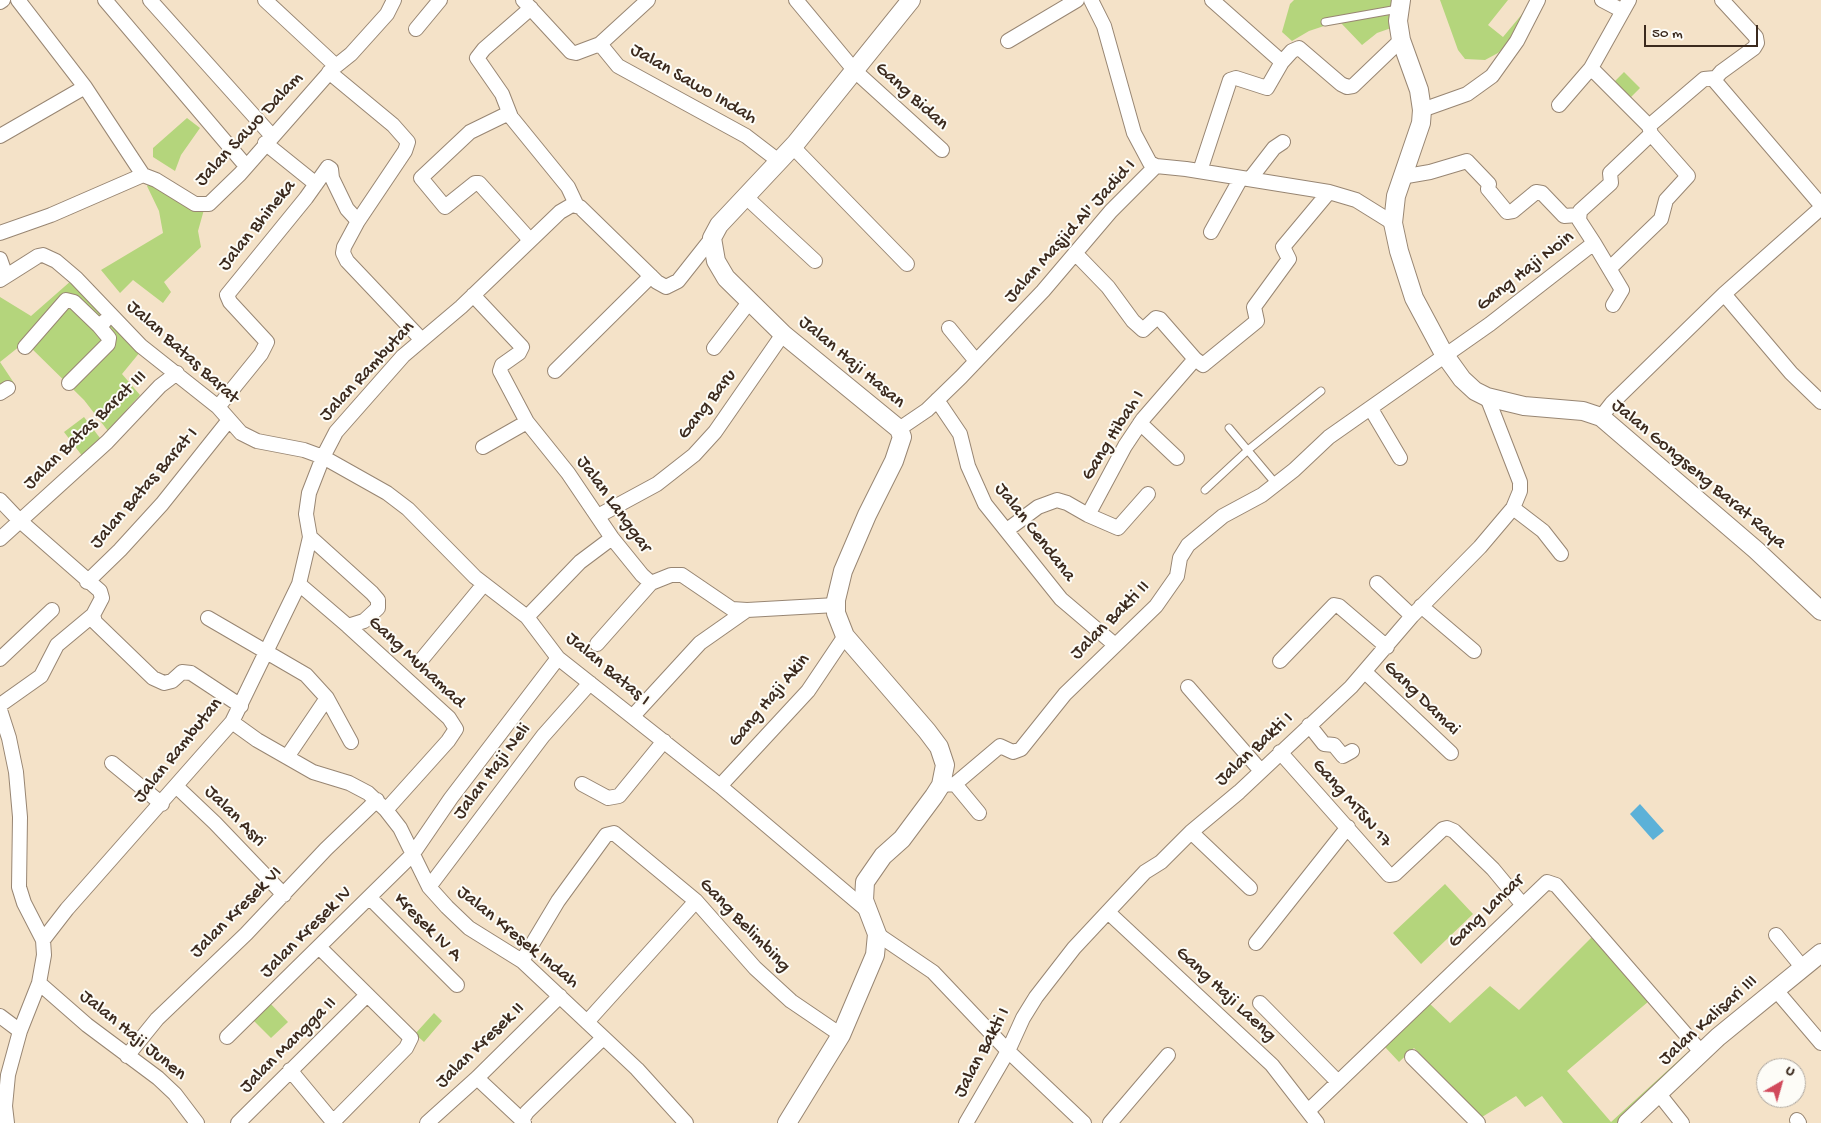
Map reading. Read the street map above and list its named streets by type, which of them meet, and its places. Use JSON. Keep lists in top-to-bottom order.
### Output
{
  "streets": {
    "street": [
      "Jalan Sawo Indah",
      "Gang Bidan",
      "Jalan Sawo Dalam",
      "Jalan Bhineka",
      "Jalan Masjid Al' Jadid I",
      "Gang Haji Noin",
      "Jalan Batas Barat",
      "Jalan Haji Hasan",
      "Jalan Rambutan",
      "Gang Baru",
      "Jalan Batas Barat III",
      "Gang Hibah I",
      "Jalan Gongseng Barat Raya",
      "Jalan Batas Barat I",
      "Jalan Langgar",
      "Jalan Cendana",
      "Jalan Bakti II",
      "Gang Muhamad",
      "Jalan Batas I",
      "Gang Damai",
      "Gang Haji Akin",
      "Jalan Bakti I",
      "Jalan Haji Neli",
      "Gang MTSN 17",
      "Jalan Asri",
      "Gang Lancar",
      "Jalan Kresek VI",
      "Gang Belimbing",
      "Kresek IV A",
      "Jalan Kresek IV",
      "Jalan Kresek Indah",
      "Gang Haji Laeng",
      "Jalan Kalisari III",
      "Jalan Haji Junen",
      "Jalan Mangga II",
      "Jalan Kresek II"
    ]
  },
  "crossings": [
    ["Jalan Sawo Dalam", "Jalan Bhineka"],
    ["Jalan Bhineka", "Jalan Batas Barat"],
    ["Jalan Masjid Al' Jadid I", "Jalan Haji Hasan"],
    ["Jalan Masjid Al' Jadid I", "Jalan Gongseng Barat Raya"],
    ["Jalan Masjid Al' Jadid I", "Jalan Cendana"],
    ["Gang Haji Noin", "Jalan Gongseng Barat Raya"],
    ["Gang Haji Noin", "Jalan Bakti II"],
    ["Jalan Batas Barat", "Jalan Rambutan"],
    ["Jalan Batas Barat", "Jalan Batas Barat III"],
    ["Jalan Batas Barat", "Jalan Batas Barat I"],
    ["Jalan Batas Barat", "Jalan Batas I"],
    ["Jalan Haji Hasan", "Gang Baru"],
    ["Jalan Haji Hasan", "Jalan Bakti II"],
    ["Jalan Haji Hasan", "Jalan Batas I"],
    ["Jalan Haji Hasan", "Gang Haji Akin"],
    ["Jalan Haji Hasan", "Gang Belimbing"],
    ["Jalan Rambutan", "Jalan Langgar"],
    ["Jalan Rambutan", "Gang Muhamad"],
    ["Jalan Rambutan", "Jalan Batas I"],
    ["Jalan Rambutan", "Jalan Asri"],
    ["Jalan Rambutan", "Jalan Kresek Indah"],
    ["Gang Baru", "Jalan Langgar"],
    ["Jalan Gongseng Barat Raya", "Jalan Bakti II"],
    ["Jalan Gongseng Barat Raya", "Jalan Bakti I"],
    ["Jalan Cendana", "Jalan Bakti II"],
    ["Gang Muhamad", "Jalan Kresek VI"],
    ["Jalan Batas I", "Gang Haji Akin"],
    ["Jalan Batas I", "Jalan Bakti I"],
    ["Jalan Batas I", "Jalan Haji Neli"],
    ["Jalan Batas I", "Jalan Kresek IV"],
    ["Gang Damai", "Jalan Bakti I"],
    ["Jalan Bakti I", "Gang MTSN 17"],
    ["Jalan Bakti I", "Gang Haji Laeng"],
    ["Jalan Haji Neli", "Jalan Kresek Indah"],
    ["Gang MTSN 17", "Gang Lancar"],
    ["Jalan Asri", "Jalan Kresek VI"],
    ["Gang Lancar", "Gang Haji Laeng"],
    ["Gang Lancar", "Jalan Kalisari III"],
    ["Jalan Kresek VI", "Jalan Kresek Indah"],
    ["Jalan Kresek VI", "Jalan Haji Junen"],
    ["Gang Belimbing", "Jalan Kresek Indah"],
    ["Kresek IV A", "Jalan Kresek IV"],
    ["Jalan Kresek IV", "Jalan Kresek Indah"],
    ["Jalan Kresek Indah", "Jalan Kresek II"]
  ],
  "scale_bar": "50 m",
  "north": "top right"
}
